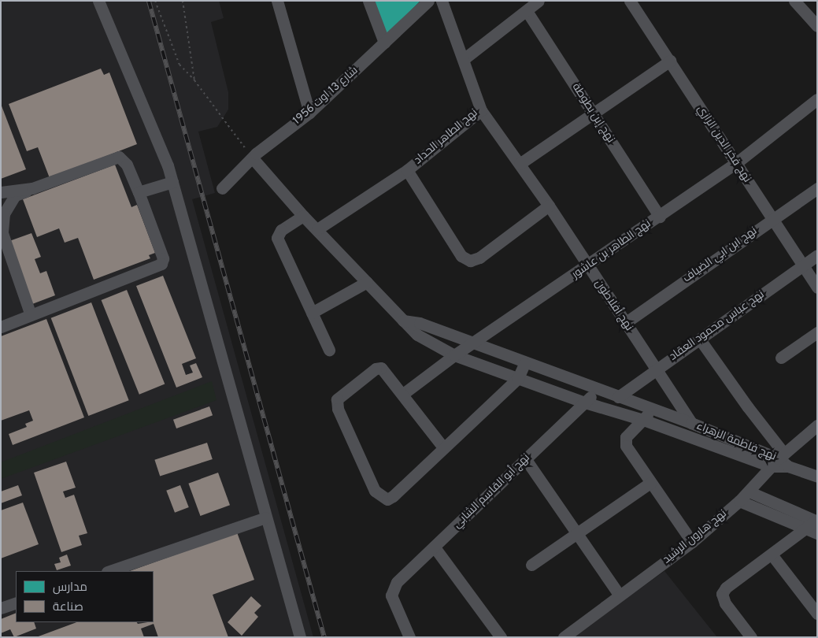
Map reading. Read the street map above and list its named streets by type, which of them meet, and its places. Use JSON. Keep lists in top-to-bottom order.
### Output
{
  "streets": {
    "street": [
      "شارع 13 اوت 1956",
      "نهج إبن بطوطة",
      "نهج الطاهر الحداد",
      "نهج فخر الدين الرازي",
      "نهج الطاهر بن عاشور",
      "نهج ابن ابي الضياف",
      "نهج أفلاطون",
      "نهج عباس محمود العقاد",
      "نهج فاطمة الزهراء",
      "نهج أبو القاسم الشابي",
      "نهج هارون الرشيد"
    ]
  },
  "crossings": [
    ["شارع 13 اوت 1956", "نهج فاطمة الزهراء"],
    ["نهج إبن بطوطة", "نهج الطاهر بن عاشور"],
    ["نهج الطاهر الحداد", "نهج أفلاطون"],
    ["نهج الطاهر الحداد", "نهج فاطمة الزهراء"],
    ["نهج فخر الدين الرازي", "نهج الطاهر بن عاشور"],
    ["نهج فخر الدين الرازي", "نهج ابن ابي الضياف"],
    ["نهج فخر الدين الرازي", "نهج عباس محمود العقاد"],
    ["نهج الطاهر بن عاشور", "نهج أفلاطون"],
    ["نهج الطاهر بن عاشور", "نهج فاطمة الزهراء"],
    ["نهج ابن ابي الضياف", "نهج أفلاطون"],
    ["نهج أفلاطون", "نهج عباس محمود العقاد"],
    ["نهج أفلاطون", "نهج فاطمة الزهراء"],
    ["نهج عباس محمود العقاد", "نهج فاطمة الزهراء"],
    ["نهج فاطمة الزهراء", "نهج أبو القاسم الشابي"],
    ["نهج فاطمة الزهراء", "نهج هارون الرشيد"]
  ],
  "legend": ["مدارس", "صناعة"]
}
